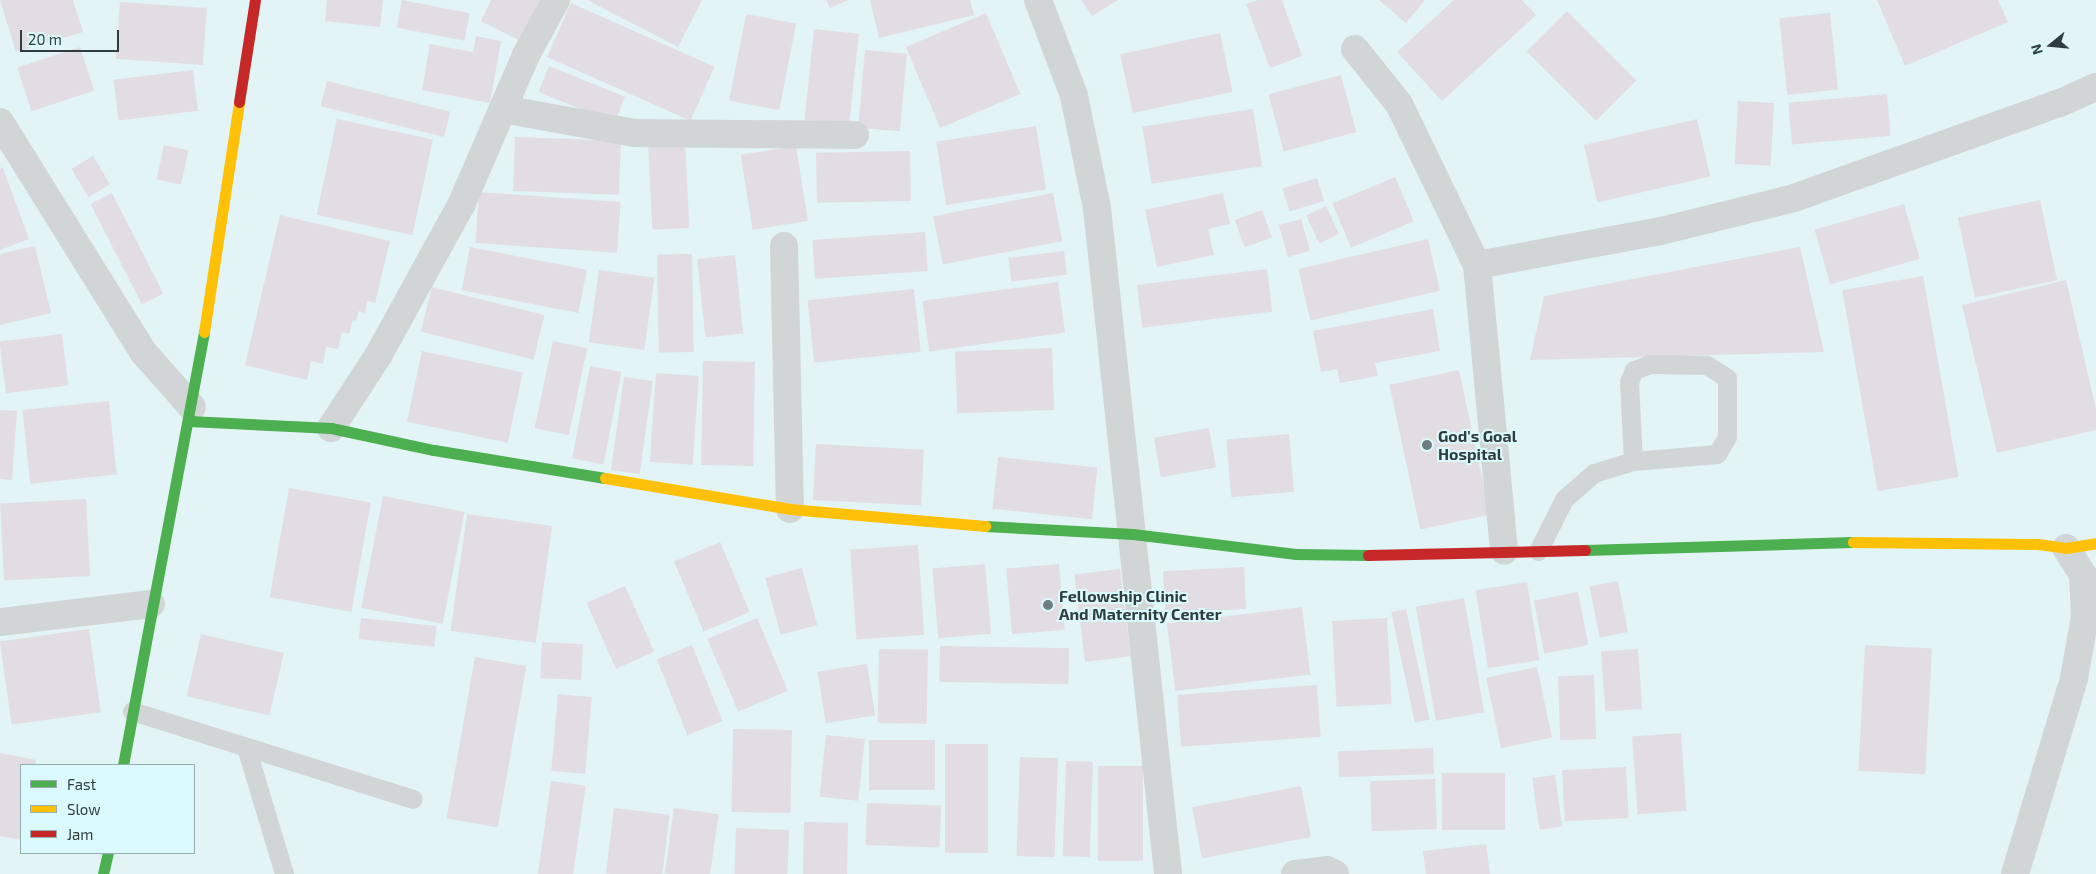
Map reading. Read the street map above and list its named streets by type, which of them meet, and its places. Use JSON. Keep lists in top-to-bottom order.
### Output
{
  "places": ["God's Goal Hospital", "Fellowship Clinic And Maternity Center"],
  "legend": ["Fast", "Slow", "Jam"],
  "scale_bar": "20 m",
  "north": "left"
}
